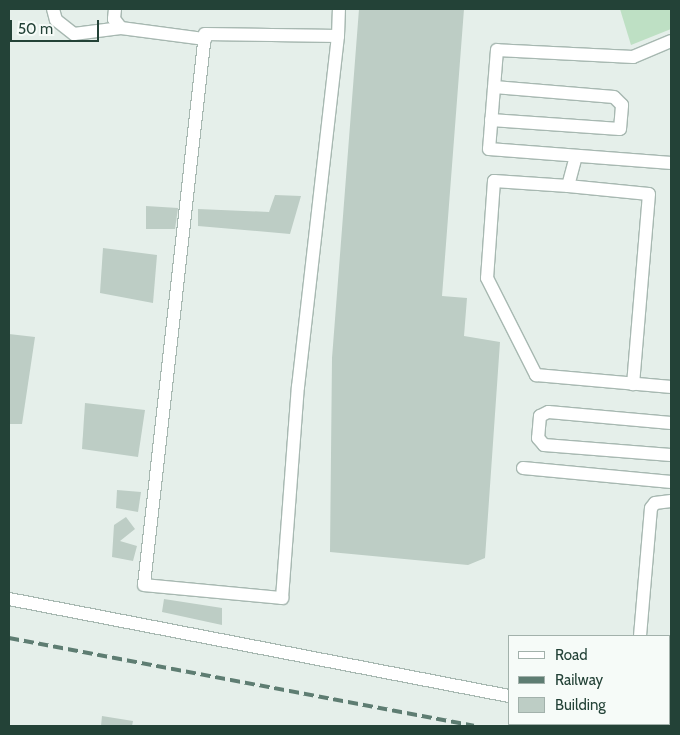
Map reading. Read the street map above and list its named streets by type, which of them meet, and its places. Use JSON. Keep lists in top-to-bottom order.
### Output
{
  "legend": ["Road", "Railway", "Building"],
  "scale_bar": "50 m"
}
